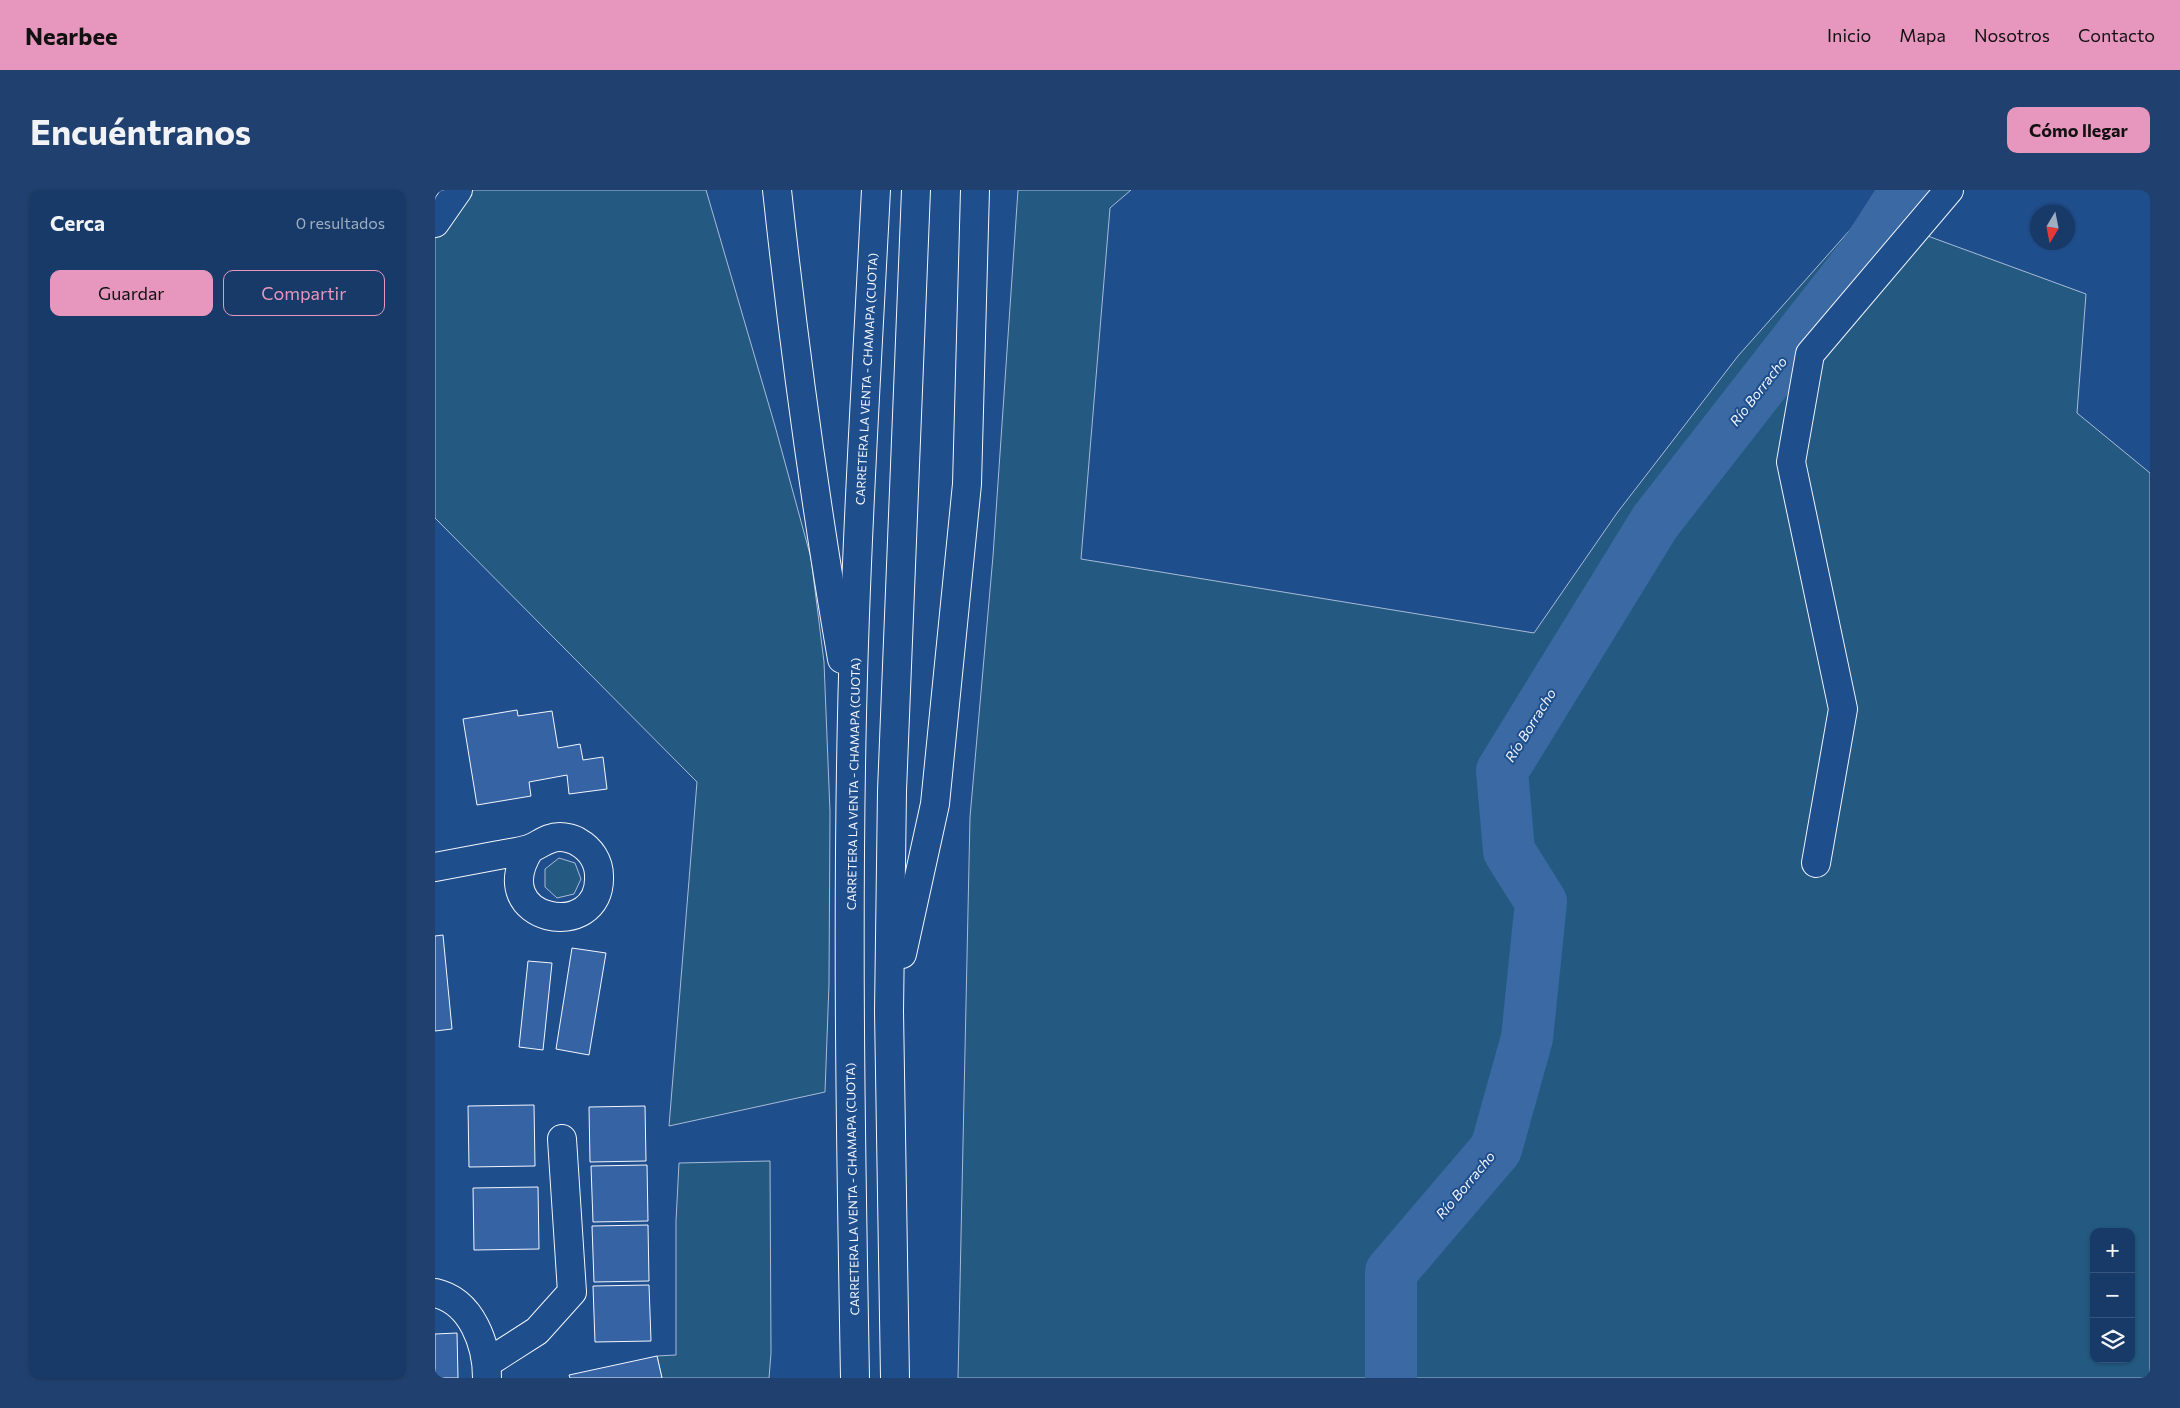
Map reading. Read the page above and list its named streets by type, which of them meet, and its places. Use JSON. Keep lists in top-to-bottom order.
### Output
{
  "streets": {
    "main road": ["CARRETERA LA VENTA - CHAMAPA (CUOTA)"]
  },
  "water": ["Río Borracho"],
  "north": "bottom",
  "page": {
    "header": "Nearbee",
    "nav": [
      "Inicio",
      "Mapa",
      "Nosotros",
      "Contacto"
    ],
    "buttons": [
      "Cómo llegar",
      ["Guardar", "Compartir"]
    ],
    "title": "Encuéntranos",
    "heading": ["Cerca", "0 resultados"],
    "map_buttons": ["+", "−"]
  }
}
